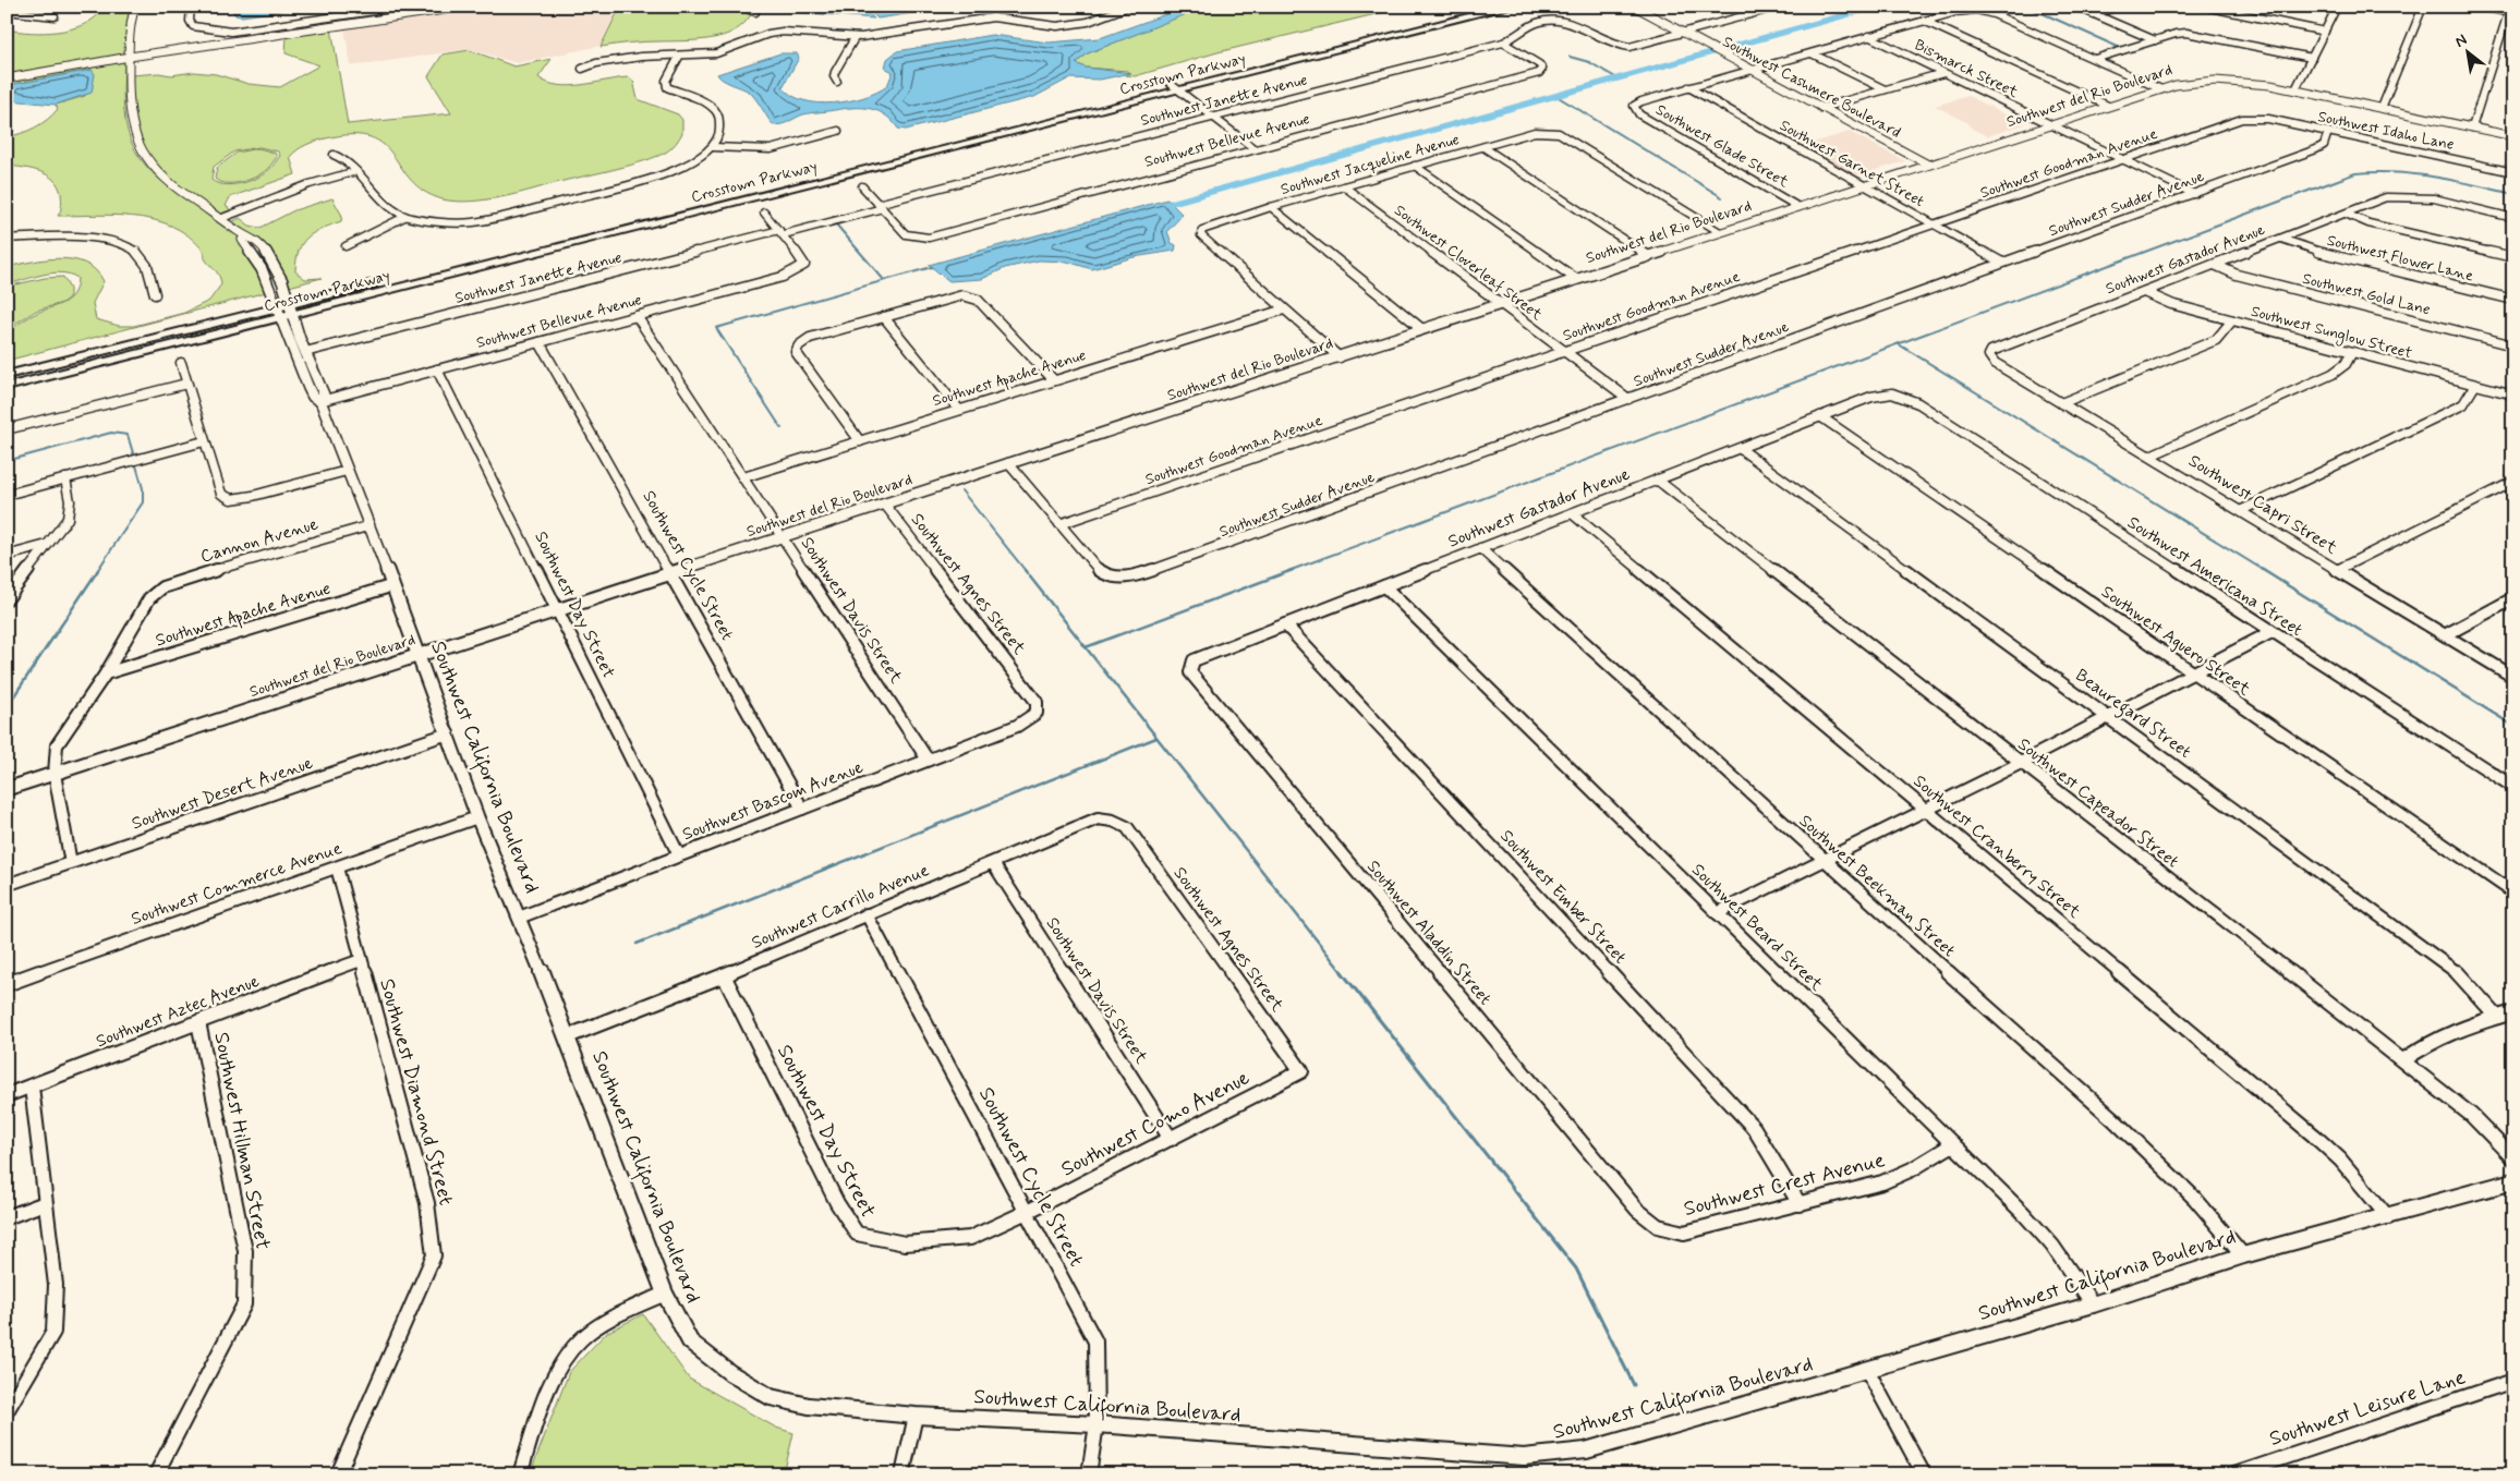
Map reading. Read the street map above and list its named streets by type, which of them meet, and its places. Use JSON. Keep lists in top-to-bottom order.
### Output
{
  "streets": {
    "main road": ["Crosstown Parkway"],
    "street": [
      "Bismarck Street",
      "Southwest Cashmere Boulevard",
      "Southwest del Rio Boulevard",
      "Southwest Janette Avenue",
      "Southwest Idaho Lane",
      "Southwest Bellevue Avenue",
      "Southwest Glade Street",
      "Southwest Garnet Street",
      "Southwest Goodman Avenue",
      "Southwest Jacqueline Avenue",
      "Southwest Sudder Avenue",
      "Southwest Flower Lane",
      "Southwest Gastador Avenue",
      "Southwest Cloverleaf Street",
      "Southwest Gold Lane",
      "Southwest Sunglow Street",
      "Southwest Apache Avenue",
      "Southwest Capri Street",
      "Cannon Avenue",
      "Southwest Cycle Street",
      "Southwest Americana Street",
      "Southwest Agnes Street",
      "Southwest Day Street",
      "Southwest Davis Street",
      "Southwest Aguero Street",
      "Beauregard Street",
      "Southwest California Boulevard",
      "Southwest Desert Avenue",
      "Southwest Bascom Avenue",
      "Southwest Capeador Street",
      "Southwest Cranberry Street",
      "Southwest Commerce Avenue",
      "Southwest Beekman Street",
      "Southwest Ember Street",
      "Southwest Carrillo Avenue",
      "Southwest Beard Street",
      "Southwest Aladdin Street",
      "Southwest Aztec Avenue",
      "Southwest Diamond Street",
      "Southwest Como Avenue",
      "Southwest Hillman Street",
      "Southwest Crest Avenue",
      "Southwest Leisure Lane"
    ]
  },
  "crossings": [
    ["Bismarck Street", "Southwest del Rio Boulevard"],
    ["Bismarck Street", "Southwest Goodman Avenue"],
    ["Bismarck Street", "Southwest Sudder Avenue"],
    ["Crosstown Parkway", "Southwest California Boulevard"],
    ["Southwest Cashmere Boulevard", "Southwest del Rio Boulevard"],
    ["Southwest Cashmere Boulevard", "Southwest Janette Avenue"],
    ["Southwest del Rio Boulevard", "Southwest Glade Street"],
    ["Southwest del Rio Boulevard", "Southwest Garnet Street"],
    ["Southwest del Rio Boulevard", "Southwest Jacqueline Avenue"],
    ["Southwest del Rio Boulevard", "Southwest Cloverleaf Street"],
    ["Southwest del Rio Boulevard", "Southwest Cycle Street"],
    ["Southwest del Rio Boulevard", "Southwest Agnes Street"],
    ["Southwest del Rio Boulevard", "Southwest Day Street"],
    ["Southwest del Rio Boulevard", "Southwest Davis Street"],
    ["Southwest del Rio Boulevard", "Southwest California Boulevard"],
    ["Southwest Janette Avenue", "Southwest Bellevue Avenue"],
    ["Southwest Janette Avenue", "Southwest California Boulevard"],
    ["Southwest Idaho Lane", "Southwest Goodman Avenue"],
    ["Southwest Idaho Lane", "Southwest Sudder Avenue"],
    ["Southwest Bellevue Avenue", "Southwest Cycle Street"],
    ["Southwest Bellevue Avenue", "Southwest Day Street"],
    ["Southwest Bellevue Avenue", "Southwest Davis Street"],
    ["Southwest Bellevue Avenue", "Southwest California Boulevard"],
    ["Southwest Glade Street", "Southwest Garnet Street"],
    ["Southwest Garnet Street", "Southwest Goodman Avenue"],
    ["Southwest Garnet Street", "Southwest Sudder Avenue"],
    ["Southwest Goodman Avenue", "Southwest Sudder Avenue"],
    ["Southwest Goodman Avenue", "Southwest Cloverleaf Street"],
    ["Southwest Jacqueline Avenue", "Southwest Cloverleaf Street"],
    ["Southwest Jacqueline Avenue", "Southwest Apache Avenue"],
    ["Southwest Sudder Avenue", "Southwest Cloverleaf Street"],
    ["Southwest Flower Lane", "Southwest Gastador Avenue"],
    ["Southwest Gastador Avenue", "Southwest Gold Lane"],
    ["Southwest Gastador Avenue", "Southwest Sunglow Street"],
    ["Southwest Gastador Avenue", "Southwest Capri Street"],
    ["Southwest Gastador Avenue", "Southwest Americana Street"],
    ["Southwest Gastador Avenue", "Southwest Aguero Street"],
    ["Southwest Gastador Avenue", "Beauregard Street"],
    ["Southwest Gastador Avenue", "Southwest Capeador Street"],
    ["Southwest Gastador Avenue", "Southwest Cranberry Street"],
    ["Southwest Gastador Avenue", "Southwest Beekman Street"],
    ["Southwest Gastador Avenue", "Southwest Ember Street"],
    ["Southwest Gastador Avenue", "Southwest Beard Street"],
    ["Southwest Gastador Avenue", "Southwest Aladdin Street"],
    ["Southwest Apache Avenue", "Cannon Avenue"],
    ["Southwest Apache Avenue", "Southwest Davis Street"],
    ["Southwest Apache Avenue", "Southwest California Boulevard"],
    ["Cannon Avenue", "Southwest California Boulevard"],
    ["Southwest Cycle Street", "Southwest Day Street"],
    ["Southwest Cycle Street", "Southwest California Boulevard"],
    ["Southwest Cycle Street", "Southwest Bascom Avenue"],
    ["Southwest Cycle Street", "Southwest Carrillo Avenue"],
    ["Southwest Cycle Street", "Southwest Como Avenue"],
    ["Southwest Agnes Street", "Southwest Bascom Avenue"],
    ["Southwest Agnes Street", "Southwest Carrillo Avenue"],
    ["Southwest Agnes Street", "Southwest Como Avenue"],
    ["Southwest Day Street", "Southwest Bascom Avenue"],
    ["Southwest Day Street", "Southwest Carrillo Avenue"],
    ["Southwest Day Street", "Southwest Como Avenue"],
    ["Southwest Davis Street", "Southwest Bascom Avenue"],
    ["Southwest Davis Street", "Southwest Carrillo Avenue"],
    ["Southwest Davis Street", "Southwest Como Avenue"],
    ["Southwest California Boulevard", "Southwest Desert Avenue"],
    ["Southwest California Boulevard", "Southwest Bascom Avenue"],
    ["Southwest California Boulevard", "Southwest Cranberry Street"],
    ["Southwest California Boulevard", "Southwest Commerce Avenue"],
    ["Southwest California Boulevard", "Southwest Beekman Street"],
    ["Southwest California Boulevard", "Southwest Carrillo Avenue"],
    ["Southwest California Boulevard", "Southwest Beard Street"],
    ["Southwest Commerce Avenue", "Southwest Diamond Street"],
    ["Southwest Ember Street", "Southwest Crest Avenue"],
    ["Southwest Beard Street", "Southwest Crest Avenue"],
    ["Southwest Aladdin Street", "Southwest Crest Avenue"],
    ["Southwest Aztec Avenue", "Southwest Diamond Street"],
    ["Southwest Aztec Avenue", "Southwest Hillman Street"]
  ],
  "north": "top left"
}
